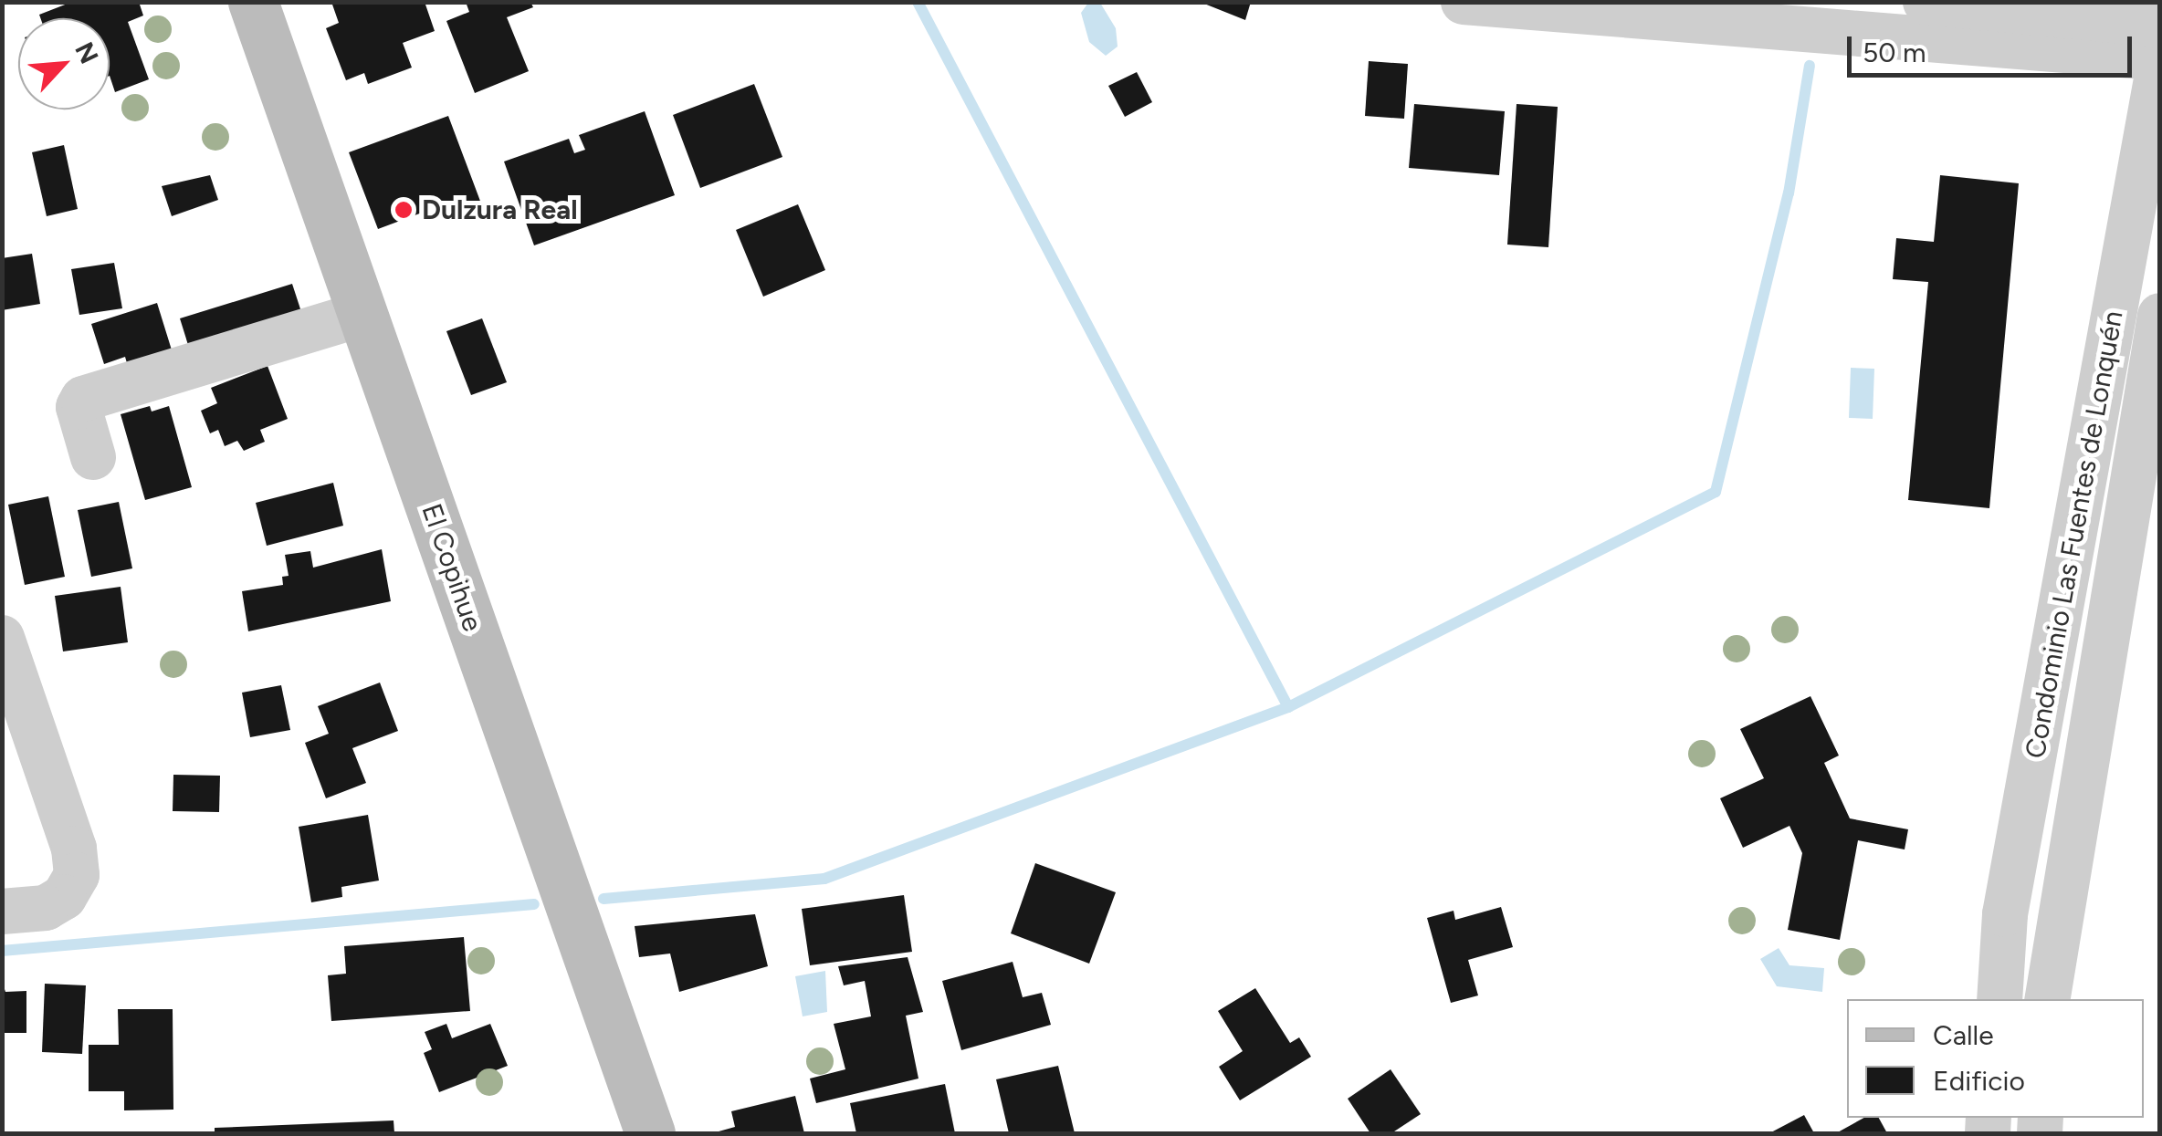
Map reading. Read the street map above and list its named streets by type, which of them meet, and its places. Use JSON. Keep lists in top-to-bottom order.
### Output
{
  "streets": {
    "main road": ["El Copihue"],
    "street": ["Condominio Las Fuentes de Lonquén"]
  },
  "places": ["Dulzura Real"],
  "legend": ["Calle", "Edificio"],
  "scale_bar": "50 m",
  "north": "top right"
}
